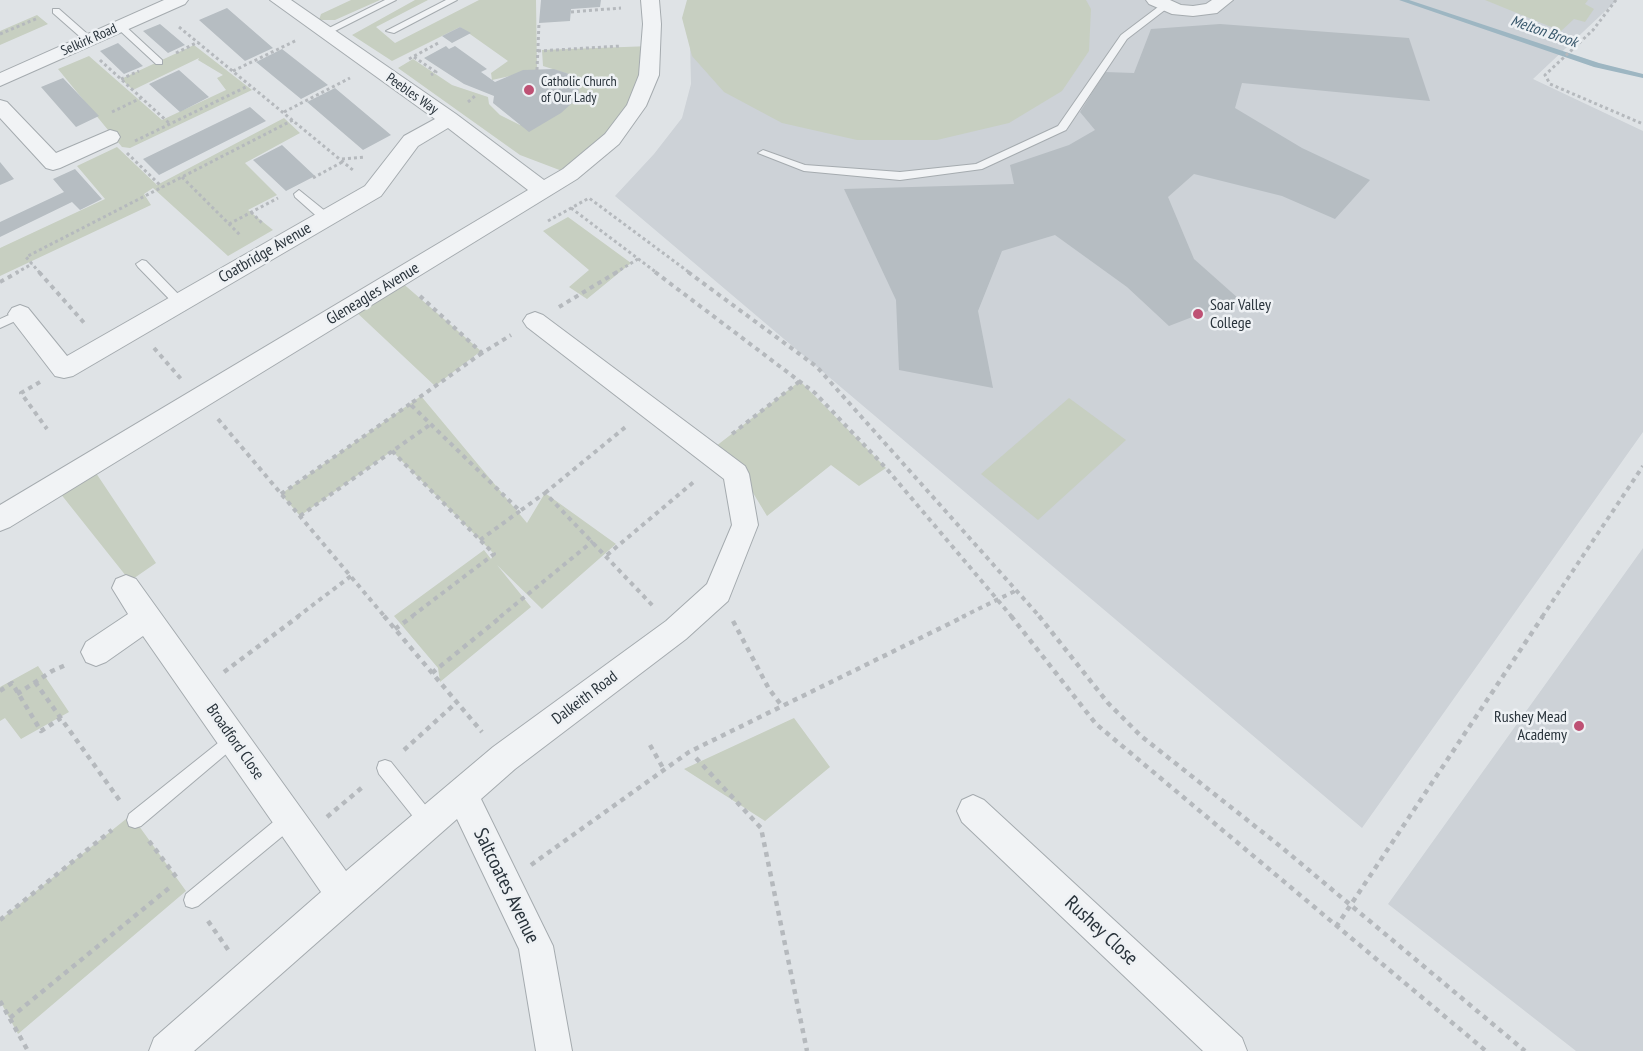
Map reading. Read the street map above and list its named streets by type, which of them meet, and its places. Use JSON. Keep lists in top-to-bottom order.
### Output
{
  "streets": {
    "street": [
      "Selkirk Road",
      "Peebles Way",
      "Coatbridge Avenue",
      "Gleneagles Avenue",
      "Dalkeith Road",
      "Broadford Close",
      "Saltcoates Avenue",
      "Rushey Close"
    ]
  },
  "crossings": [
    ["Peebles Way", "Coatbridge Avenue"],
    ["Peebles Way", "Gleneagles Avenue"],
    ["Dalkeith Road", "Broadford Close"],
    ["Dalkeith Road", "Saltcoates Avenue"]
  ],
  "water": ["Melton Brook"],
  "places": ["Catholic Church of Our Lady", "Soar Valley College", "Rushey Mead Academy"]
}
